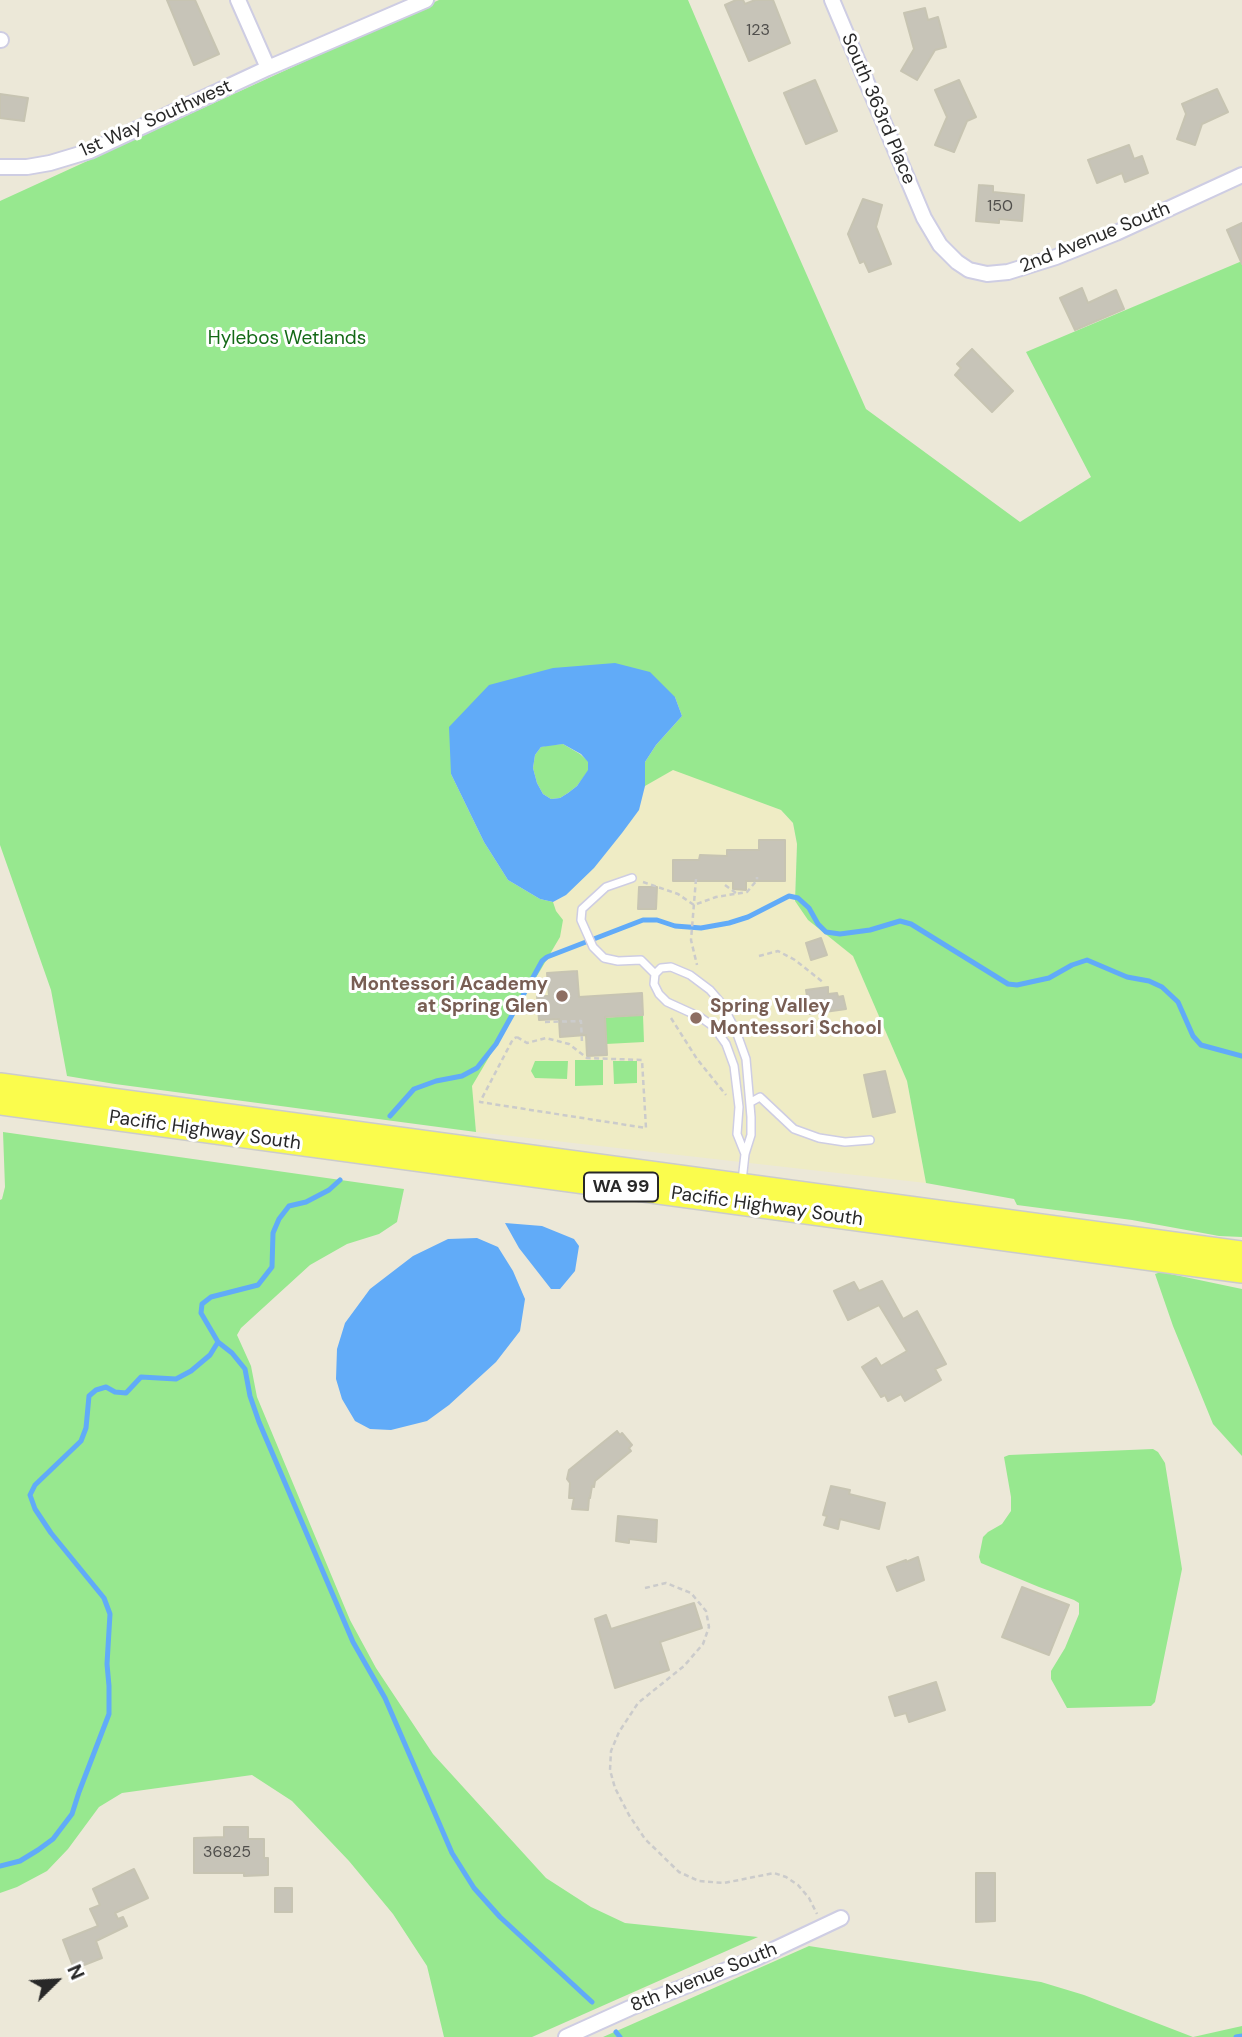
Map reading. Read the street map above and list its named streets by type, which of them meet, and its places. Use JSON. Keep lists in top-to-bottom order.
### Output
{
  "streets": {
    "main road": ["Pacific Highway South", "WA 99"],
    "street": [
      "South 363rd Place",
      "1st Way Southwest",
      "2nd Avenue South",
      "8th Avenue South"
    ]
  },
  "crossings": [
    ["South 363rd Place", "2nd Avenue South"]
  ],
  "parks": ["Hylebos Wetlands"],
  "places": ["Montessori Academy at Spring Glen", "Spring Valley Montessori School"],
  "house_numbers": ["123", "150", "36825"],
  "north": "top right"
}
